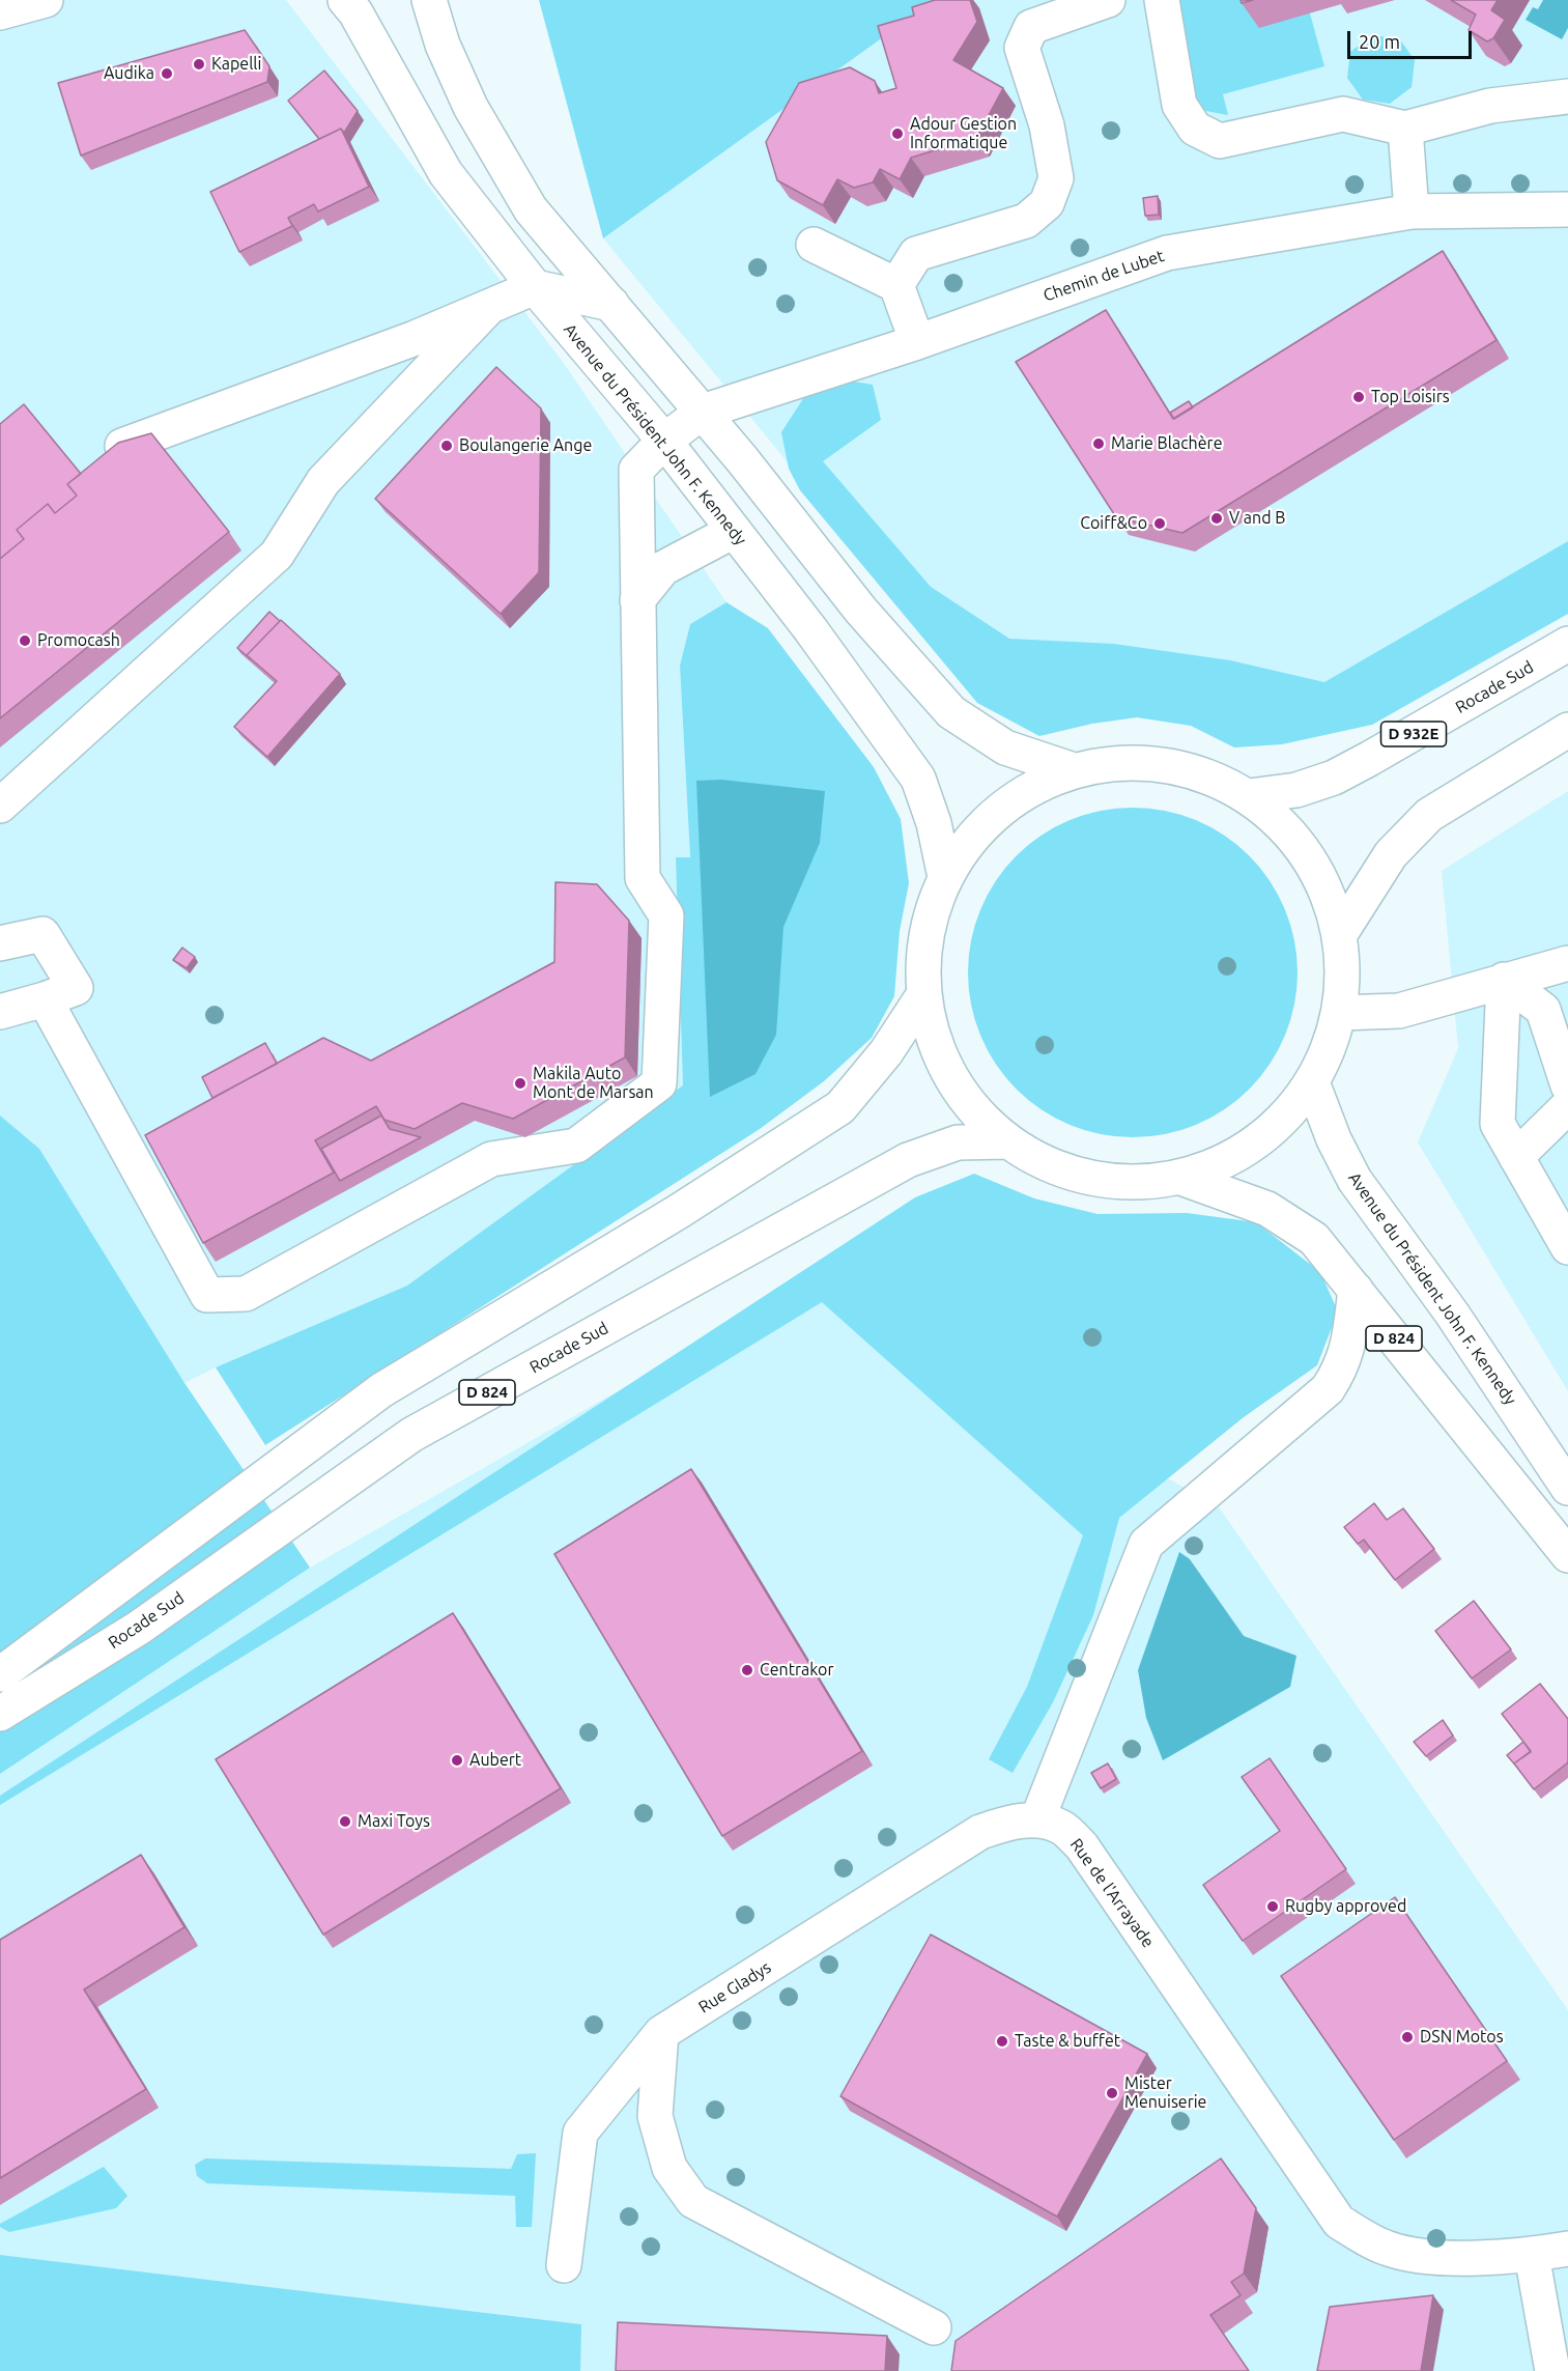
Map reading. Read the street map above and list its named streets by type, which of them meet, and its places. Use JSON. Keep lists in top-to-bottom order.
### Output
{
  "streets": {
    "main road": [
      "Chemin de Lubet",
      "Avenue du Président John F. Kennedy",
      "Rocade Sud",
      "D 932E",
      "D 824",
      "Rue de l'Arrayade",
      "Rue Gladys"
    ]
  },
  "crossings": [
    ["Chemin de Lubet", "Avenue du Président John F. Kennedy"],
    ["Rue de l'Arrayade", "Rue Gladys"]
  ],
  "places": [
    "Kapelli",
    "Audika",
    "Adour Gestion Informatique",
    "Top Loisirs",
    "Marie Blachère",
    "Boulangerie Ange",
    "V and B",
    "Coiff&Co",
    "Promocash",
    "Makila Auto Mont de Marsan",
    "Centrakor",
    "Aubert",
    "Maxi Toys",
    "Rugby approved",
    "DSN Motos",
    "Taste & buffet",
    "Mister Menuiserie"
  ],
  "scale_bar": "20 m"
}
